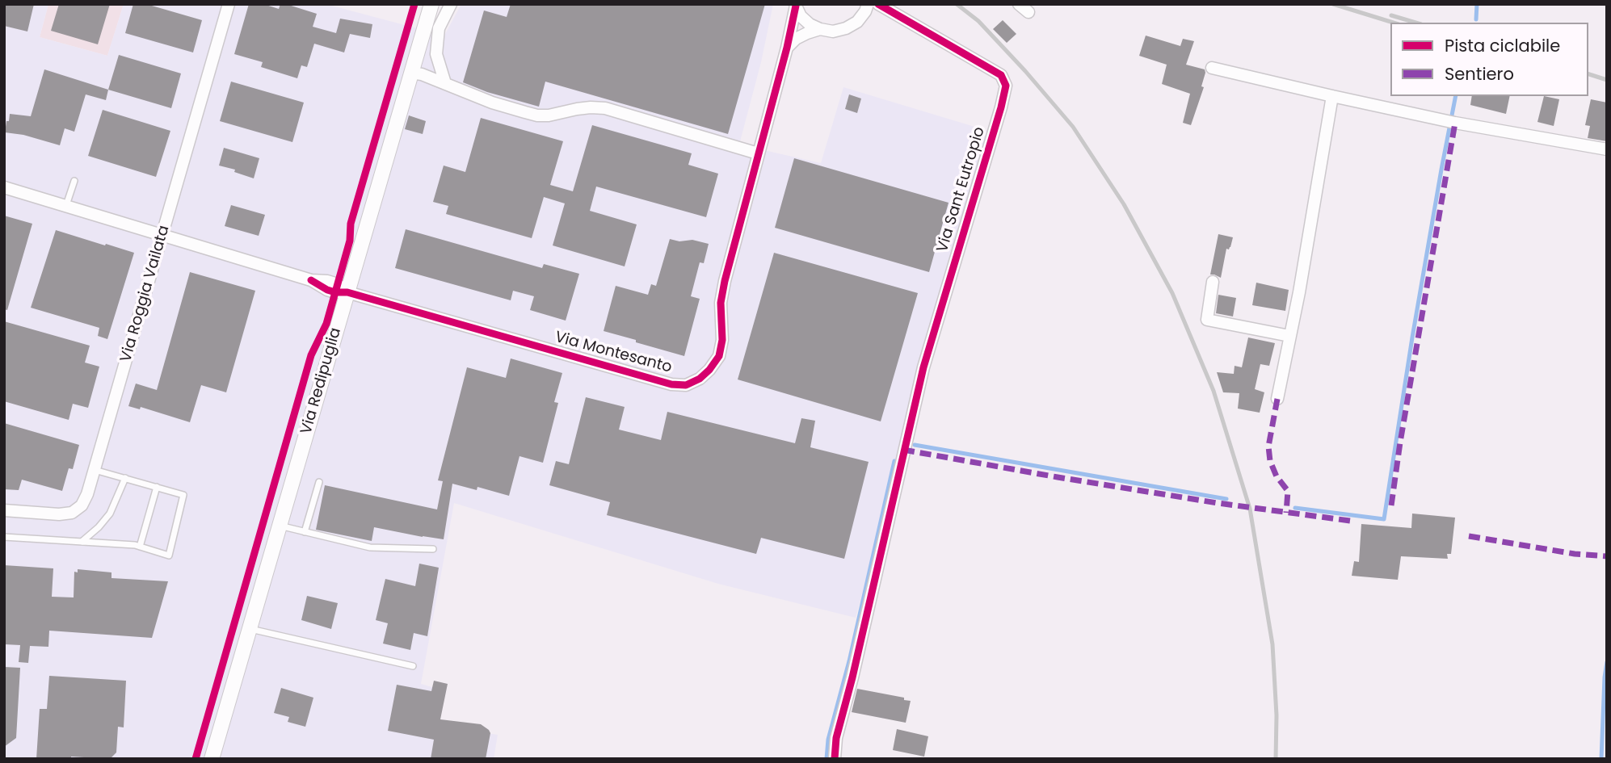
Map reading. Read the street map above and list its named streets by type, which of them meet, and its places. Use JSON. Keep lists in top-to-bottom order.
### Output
{
  "streets": {
    "street": [
      "Via Sant Eutropio",
      "Via Roggia Vailata",
      "Via Montesanto",
      "Via Redipuglia"
    ]
  },
  "crossings": [
    ["Via Roggia Vailata", "Via Montesanto"],
    ["Via Montesanto", "Via Redipuglia"]
  ],
  "legend": ["Pista ciclabile", "Sentiero"]
}
